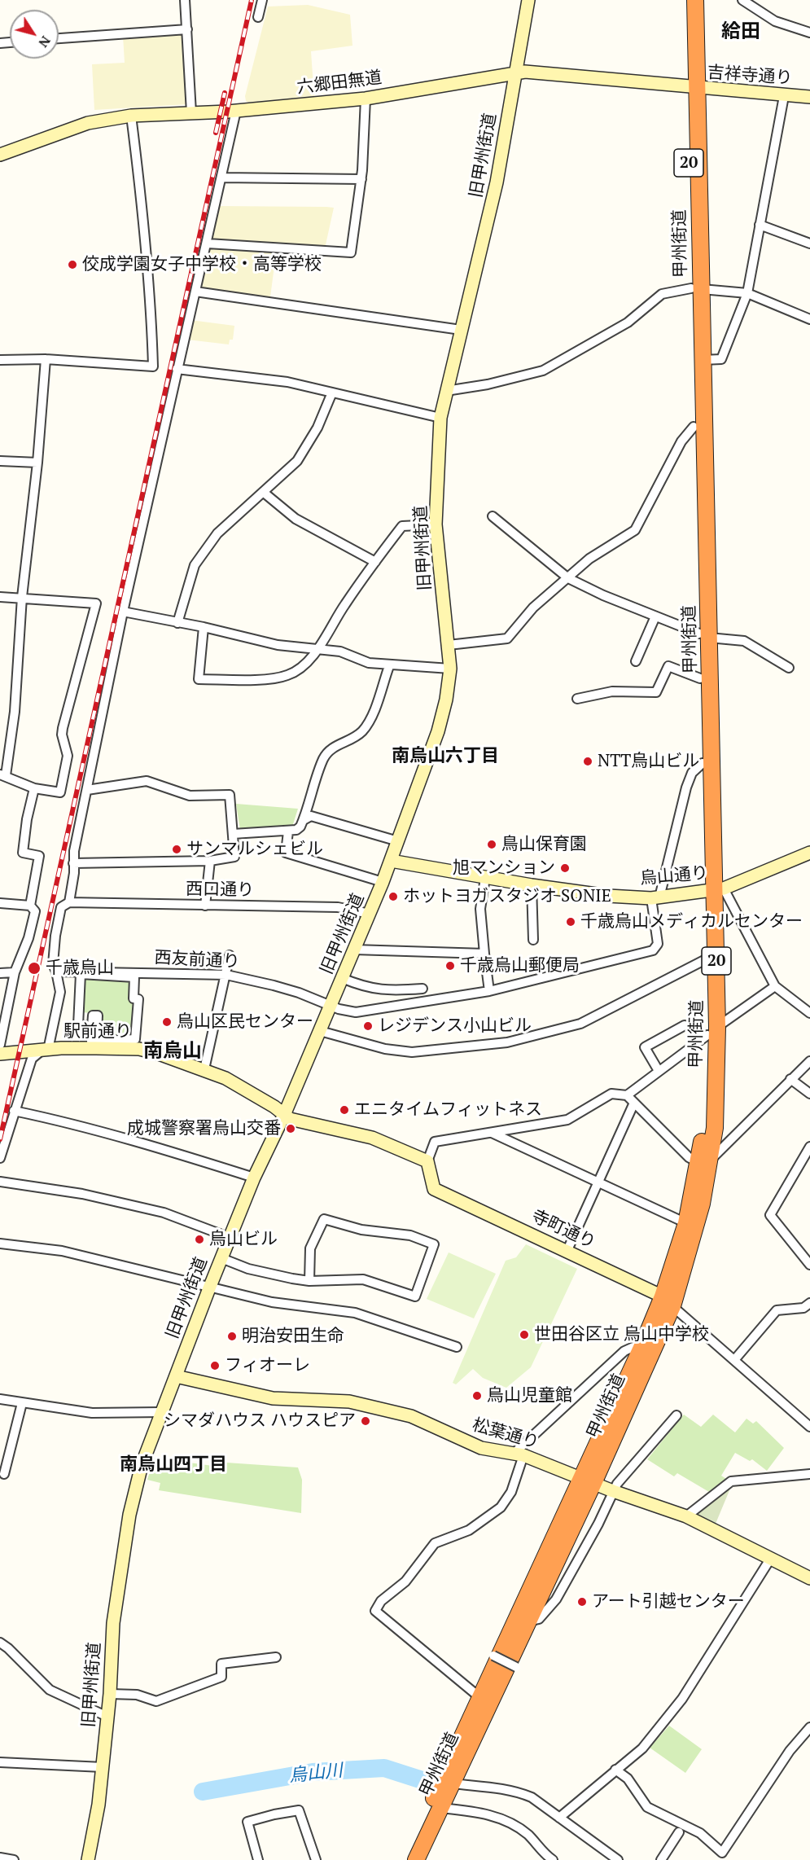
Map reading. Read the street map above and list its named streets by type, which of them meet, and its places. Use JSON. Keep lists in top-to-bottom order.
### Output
{
  "streets": {
    "highway": ["20", "甲州街道"],
    "street": [
      "吉祥寺通り",
      "六郷田無道",
      "旧甲州街道",
      "烏山通り",
      "西口通り",
      "西友前通り",
      "駅前通り",
      "寺町通り",
      "松葉通り"
    ]
  },
  "crossings": [
    ["吉祥寺通り", "六郷田無道"],
    ["吉祥寺通り", "甲州街道"],
    ["六郷田無道", "旧甲州街道"],
    ["六郷田無道", "甲州街道"],
    ["旧甲州街道", "烏山通り"],
    ["旧甲州街道", "西口通り"],
    ["旧甲州街道", "西友前通り"],
    ["旧甲州街道", "駅前通り"],
    ["旧甲州街道", "松葉通り"],
    ["甲州街道", "烏山通り"],
    ["甲州街道", "寺町通り"],
    ["甲州街道", "松葉通り"],
    ["烏山通り", "西友前通り"]
  ],
  "districts": [
    "給田",
    "南烏山六丁目",
    "南烏山",
    "南烏山四丁目"
  ],
  "water": ["烏山川"],
  "places": [
    "佼成学園女子中学校・高等学校",
    "NTT烏山ビル",
    "鳥山保育園",
    "サンマルシェビル",
    "旭マンション",
    "ホットヨガスタジオ SONIE",
    "千歳烏山メディカルセンター",
    "千歳烏山郵便局",
    "千歳烏山",
    "烏山区民センター",
    "レジデンス小山ビル",
    "エニタイムフィットネス",
    "成城警察署烏山交番",
    "烏山ビル",
    "世田谷区立 烏山中学校",
    "明治安田生命",
    "フィオーレ",
    "烏山児童館",
    "シマダハウス ハウスピア",
    "アート引越センター"
  ],
  "north": "bottom right"
}
